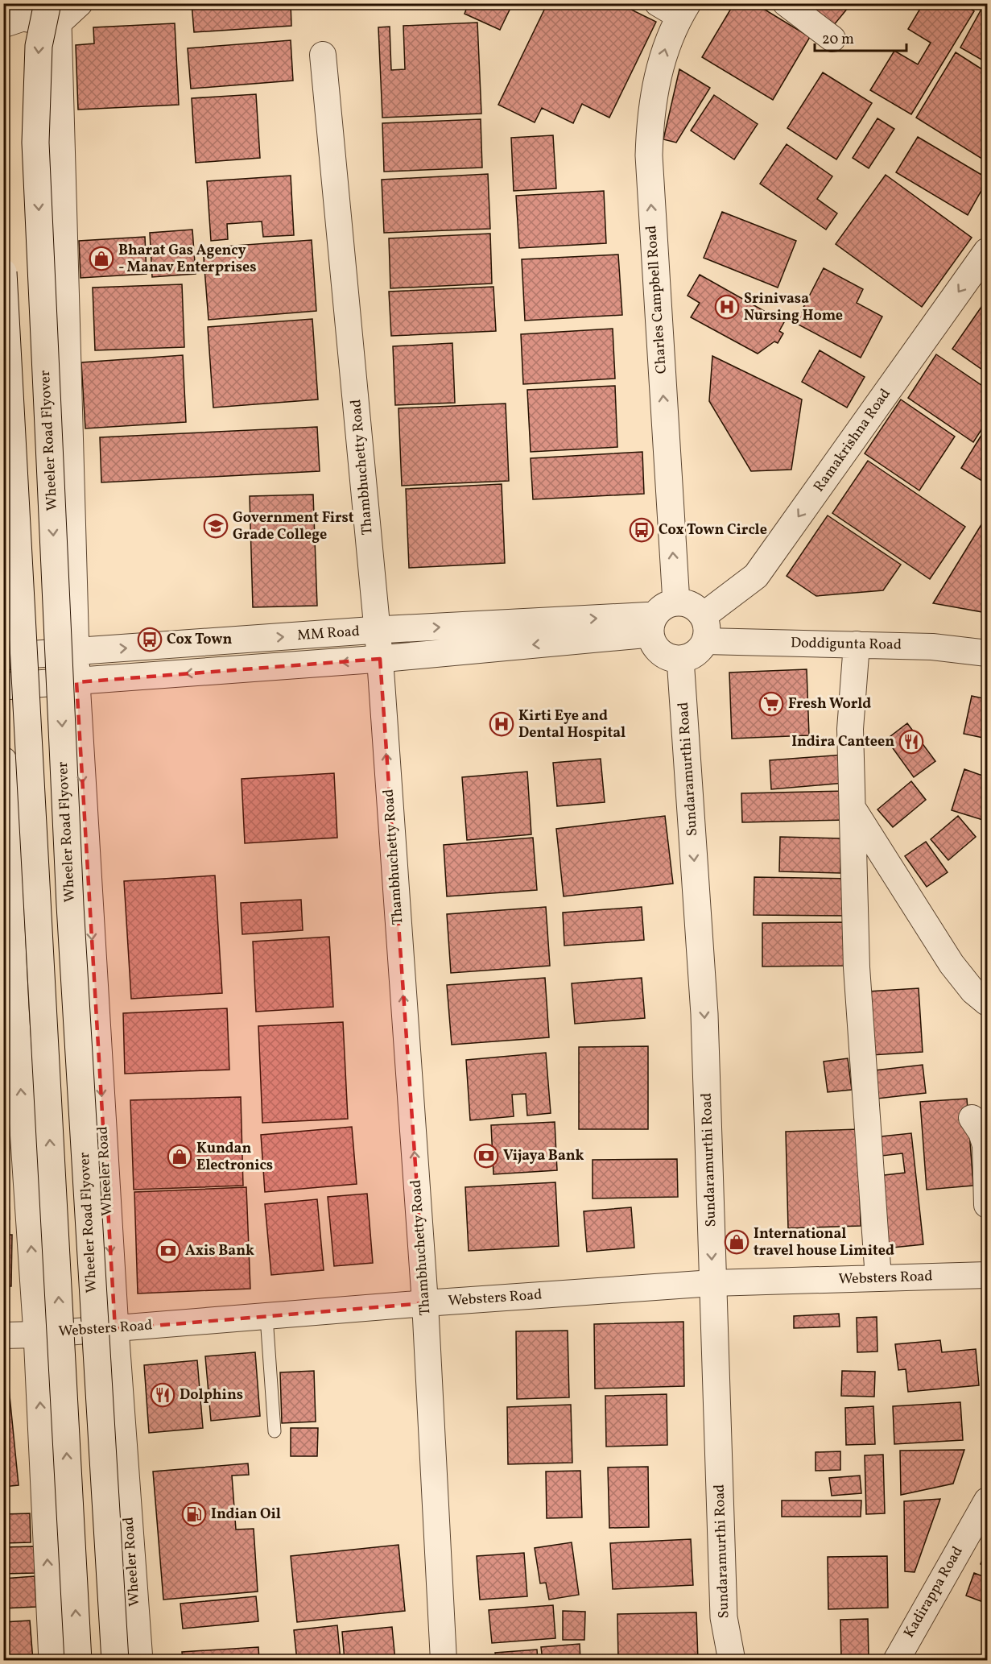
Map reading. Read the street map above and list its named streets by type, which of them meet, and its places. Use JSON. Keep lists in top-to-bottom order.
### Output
{
  "streets": {
    "street": [
      "Charles Campbell Road",
      "Wheeler Road Flyover",
      "Ramakrishna Road",
      "Thambhuchetty Road",
      "MM Road",
      "Doddigunta Road",
      "Sundaramurthi Road",
      "Wheeler Road",
      "Websters Road",
      "Kadirappa Road"
    ]
  },
  "crossings": [
    ["Charles Campbell Road", "Ramakrishna Road"],
    ["Charles Campbell Road", "MM Road"],
    ["Charles Campbell Road", "Doddigunta Road"],
    ["Charles Campbell Road", "Sundaramurthi Road"],
    ["Wheeler Road Flyover", "Wheeler Road"],
    ["Ramakrishna Road", "MM Road"],
    ["Ramakrishna Road", "Doddigunta Road"],
    ["Ramakrishna Road", "Sundaramurthi Road"],
    ["Thambhuchetty Road", "MM Road"],
    ["Thambhuchetty Road", "Websters Road"],
    ["MM Road", "Doddigunta Road"],
    ["MM Road", "Sundaramurthi Road"],
    ["MM Road", "Wheeler Road"],
    ["Doddigunta Road", "Sundaramurthi Road"],
    ["Sundaramurthi Road", "Websters Road"],
    ["Wheeler Road", "Websters Road"]
  ],
  "one_way": ["Charles Campbell Road", "Ramakrishna Road", "Thambhuchetty Road"],
  "places": {
    "shop": ["Bharat Gas Agency - Manav Enterprises", "Kundan Electronics", "International travel house Limited"],
    "hospital": ["Srinivasa Nursing Home", "Kirti Eye and Dental Hospital"],
    "school or university": ["Government First Grade College"],
    "bus stop": ["Cox Town Circle", "Cox Town"],
    "supermarket": ["Fresh World"],
    "restaurant": ["Indira Canteen", "Dolphins"],
    "bank": ["Vijaya Bank", "Axis Bank"],
    "fuel station": ["Indian Oil"]
  },
  "scale_bar": "20 m"
}
